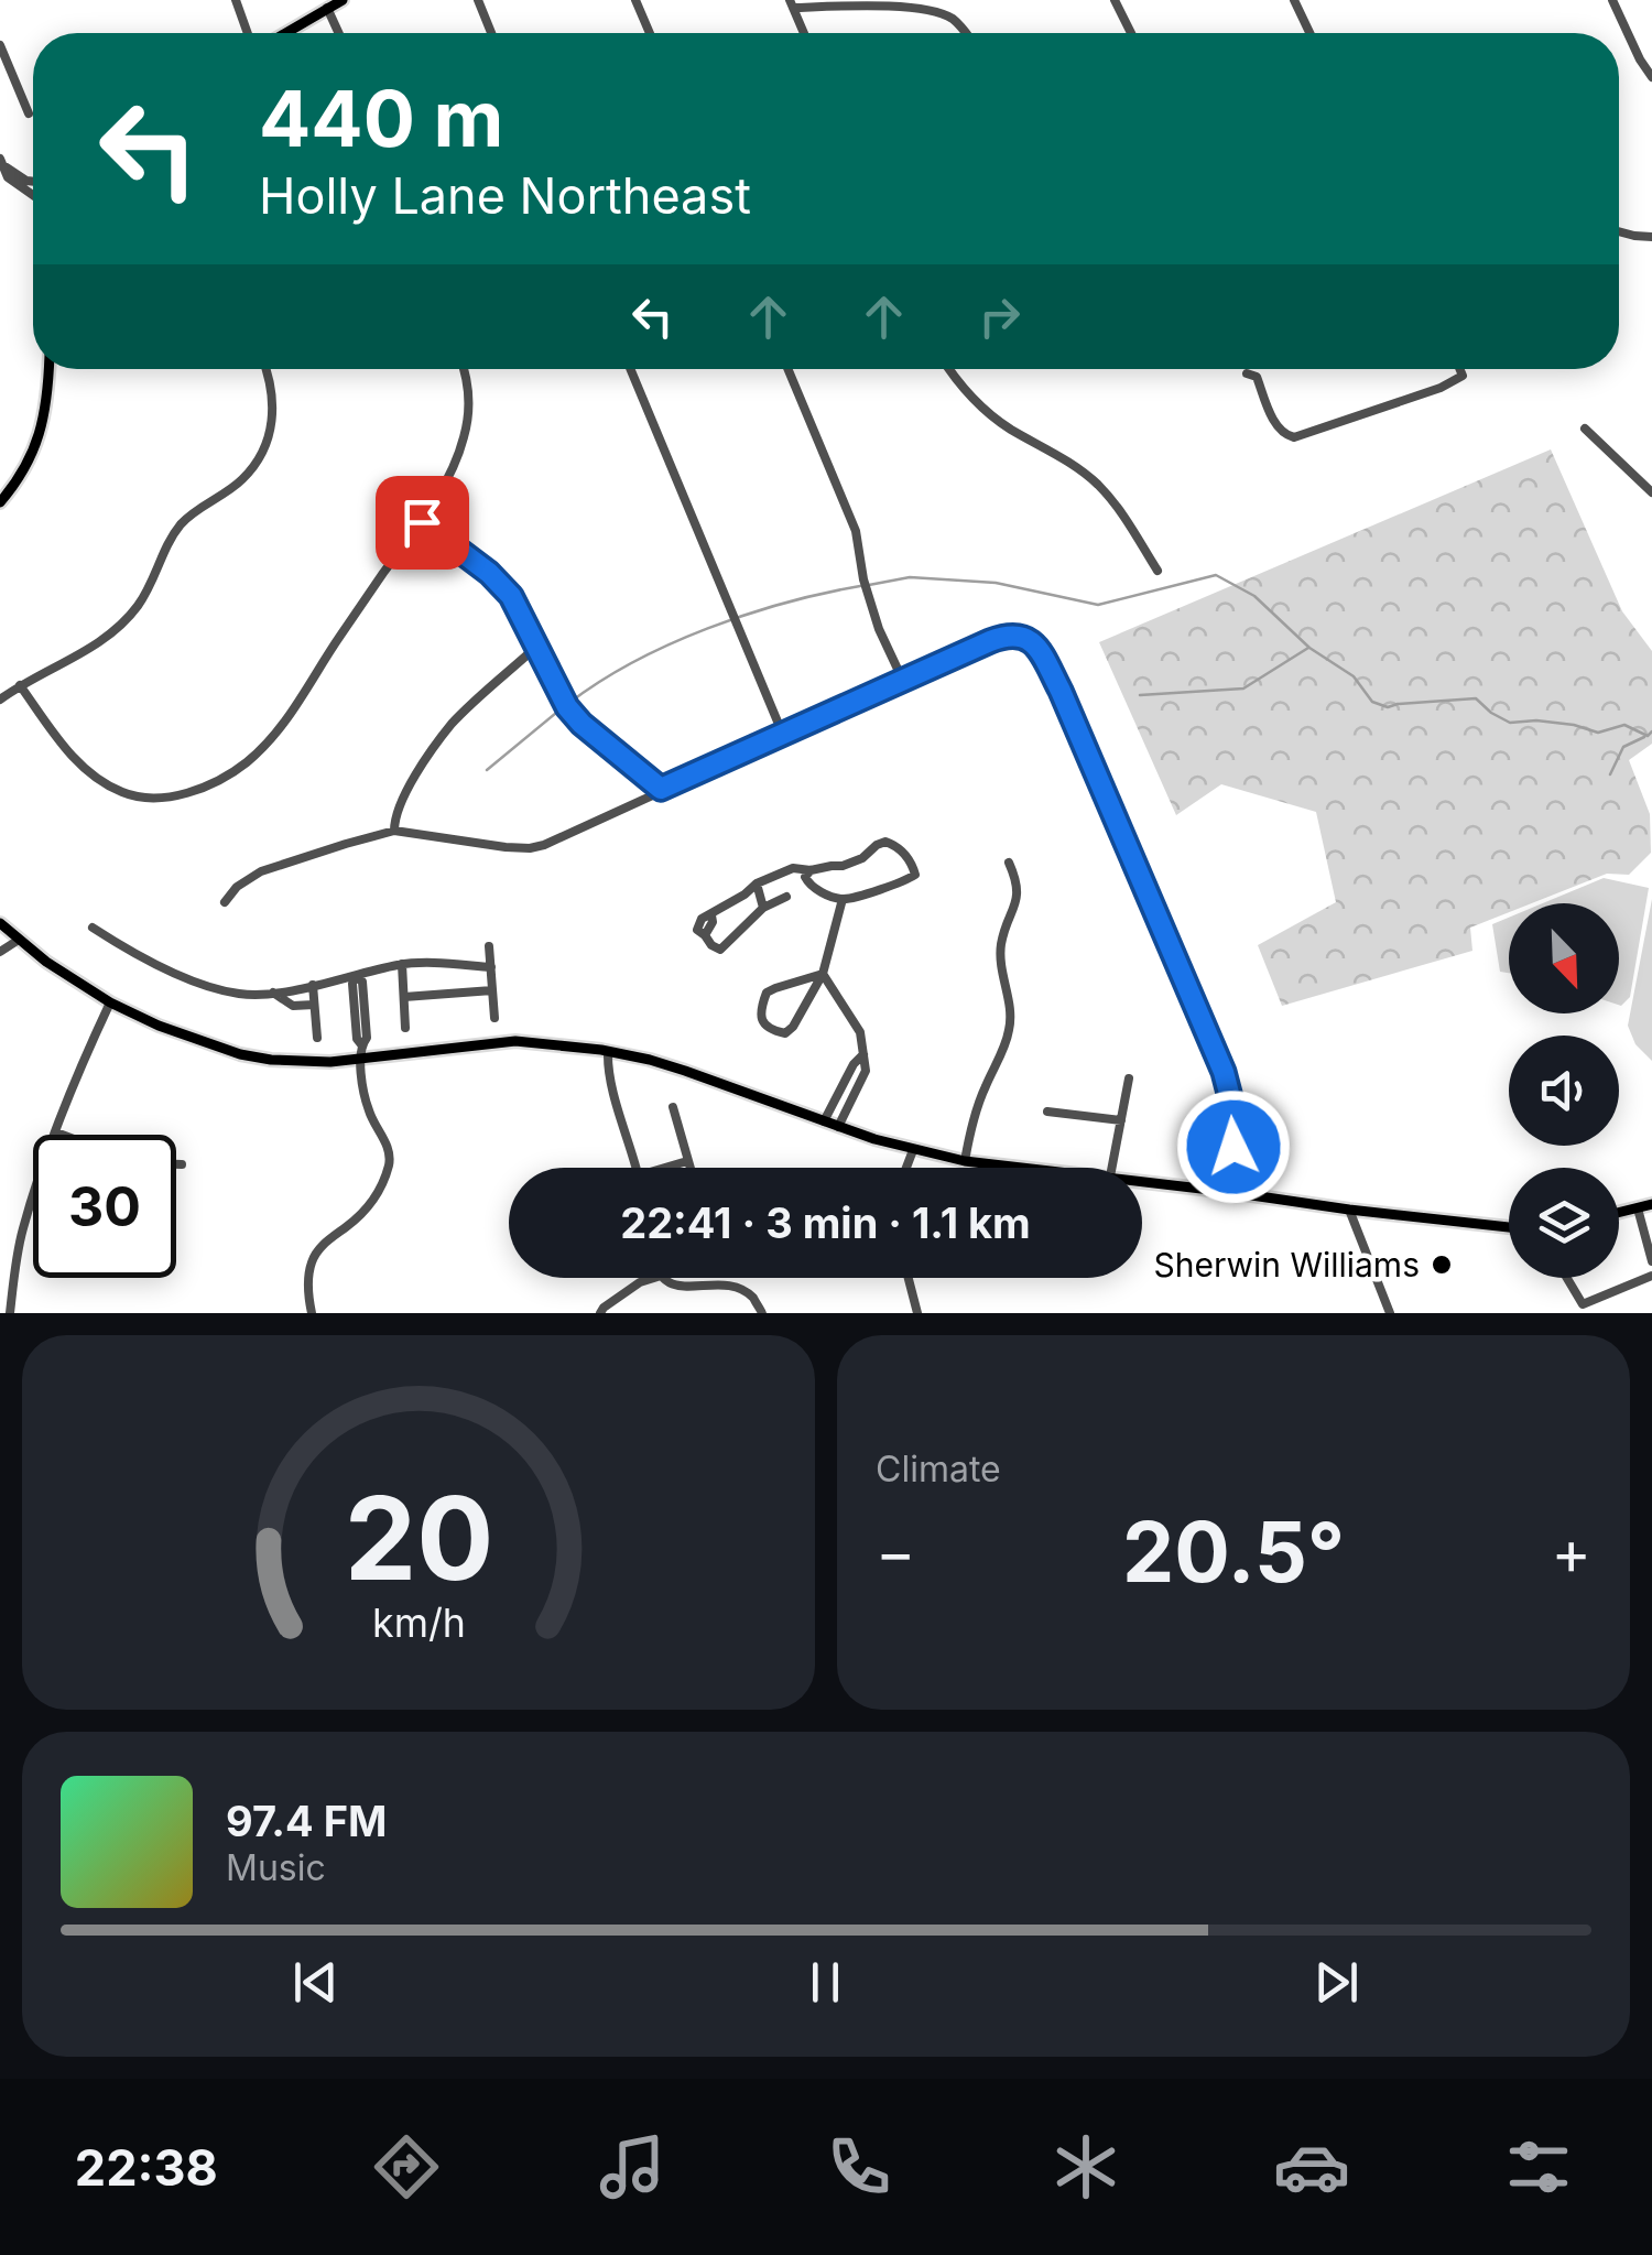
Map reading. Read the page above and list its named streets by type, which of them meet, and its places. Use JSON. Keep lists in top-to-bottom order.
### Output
{
  "places": ["Sherwin Williams"],
  "north": "bottom right",
  "page": {
    "turn": ["440 m", "Holly Lane Northeast"],
    "limit": "30",
    "trip": "22:41 · 3 min · 1.1 km",
    "tile": "Climate",
    "heat": ["−", "20.5°", "+"],
    "song": ["97.4 FM", "Music"],
    "tabs": "22:38",
    "gauge": ["20", "km/h"]
  }
}
